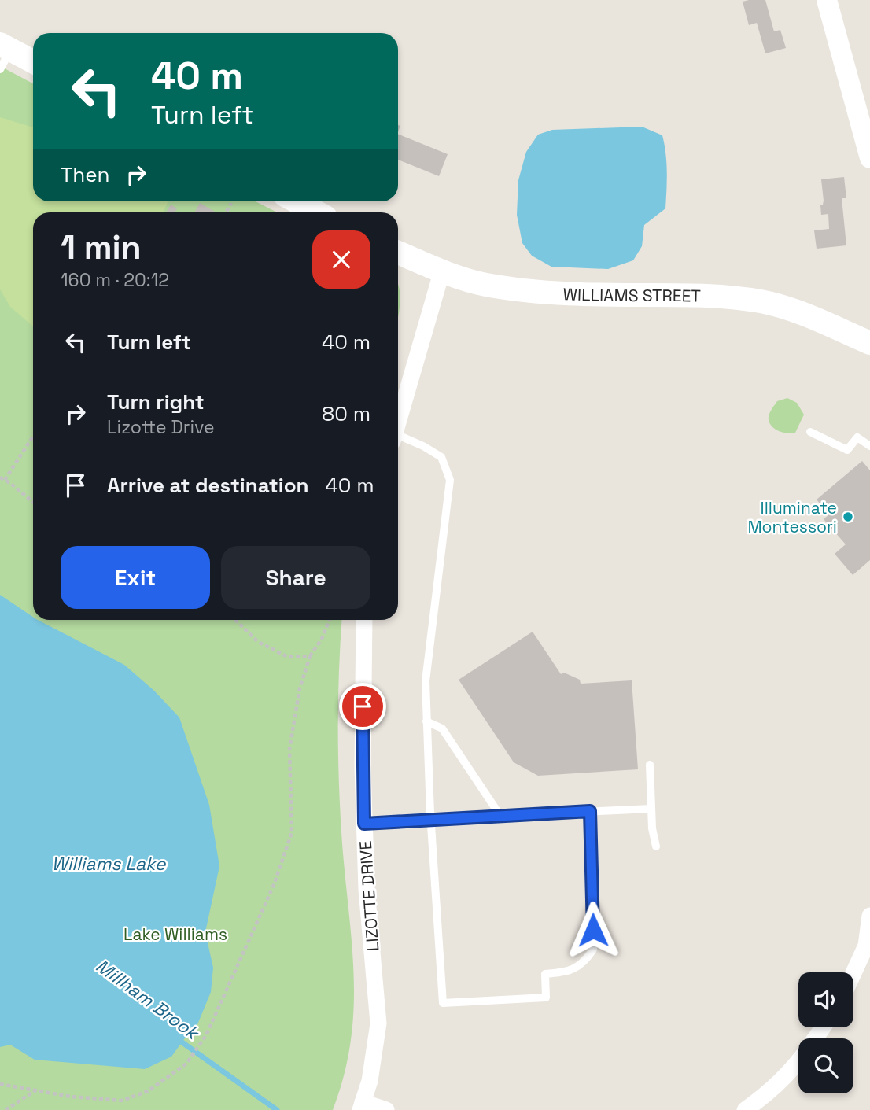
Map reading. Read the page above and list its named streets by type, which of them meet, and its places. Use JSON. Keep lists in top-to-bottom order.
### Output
{
  "streets": {
    "main road": ["WILLIAMS STREET"],
    "street": ["LIZOTTE DRIVE"]
  },
  "water": ["Williams Lake", "Millham Brook"],
  "parks": ["Lake Williams"],
  "places": ["Illuminate Montessori"],
  "page": {
    "turn": ["40 m", "Turn left"],
    "then": "Then",
    "heading": ["1 min", "160 m · 20:12"],
    "list": [
      {
        "name": "Turn left",
        "value": "40 m"
      },
      {
        "name": "Turn right",
        "note": "Lizotte Drive",
        "value": "80 m"
      },
      {
        "name": "Arrive at destination",
        "value": "40 m"
      }
    ],
    "buttons": ["Exit", "Share"]
  }
}
